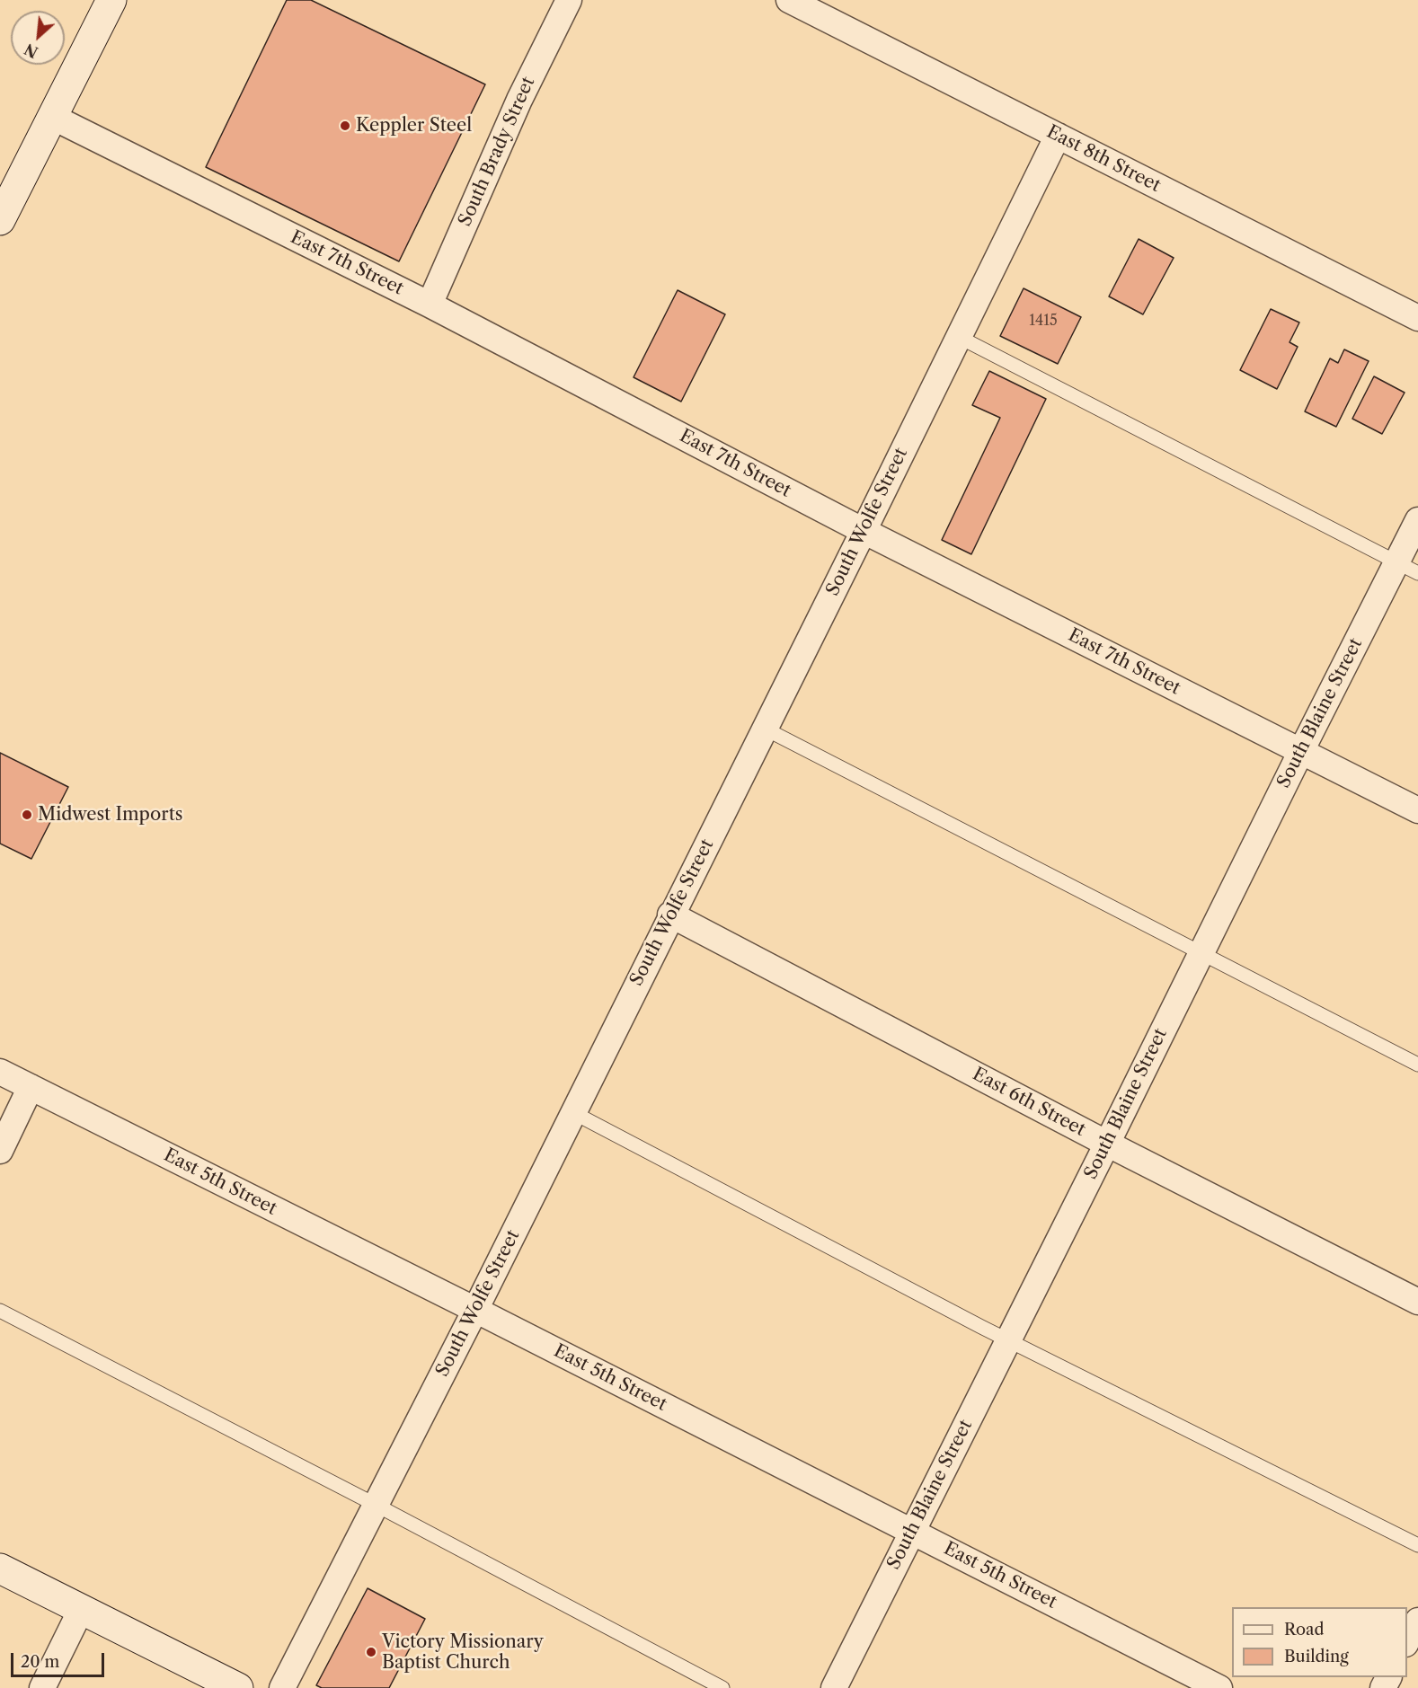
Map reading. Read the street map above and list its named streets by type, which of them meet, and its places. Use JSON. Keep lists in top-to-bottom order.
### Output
{
  "streets": {
    "street": [
      "South Brady Street",
      "East 8th Street",
      "East 7th Street",
      "South Wolfe Street",
      "South Blaine Street",
      "East 6th Street",
      "East 5th Street"
    ]
  },
  "crossings": [
    ["South Brady Street", "East 7th Street"],
    ["East 8th Street", "South Wolfe Street"],
    ["East 7th Street", "South Wolfe Street"],
    ["East 7th Street", "South Blaine Street"],
    ["South Wolfe Street", "East 6th Street"],
    ["South Wolfe Street", "East 5th Street"],
    ["South Blaine Street", "East 6th Street"],
    ["South Blaine Street", "East 5th Street"]
  ],
  "places": ["Keppler Steel", "Midwest Imports", "Victory Missionary Baptist Church"],
  "house_numbers": ["1415"],
  "legend": ["Road", "Building"],
  "scale_bar": "20 m",
  "north": "bottom left"
}
